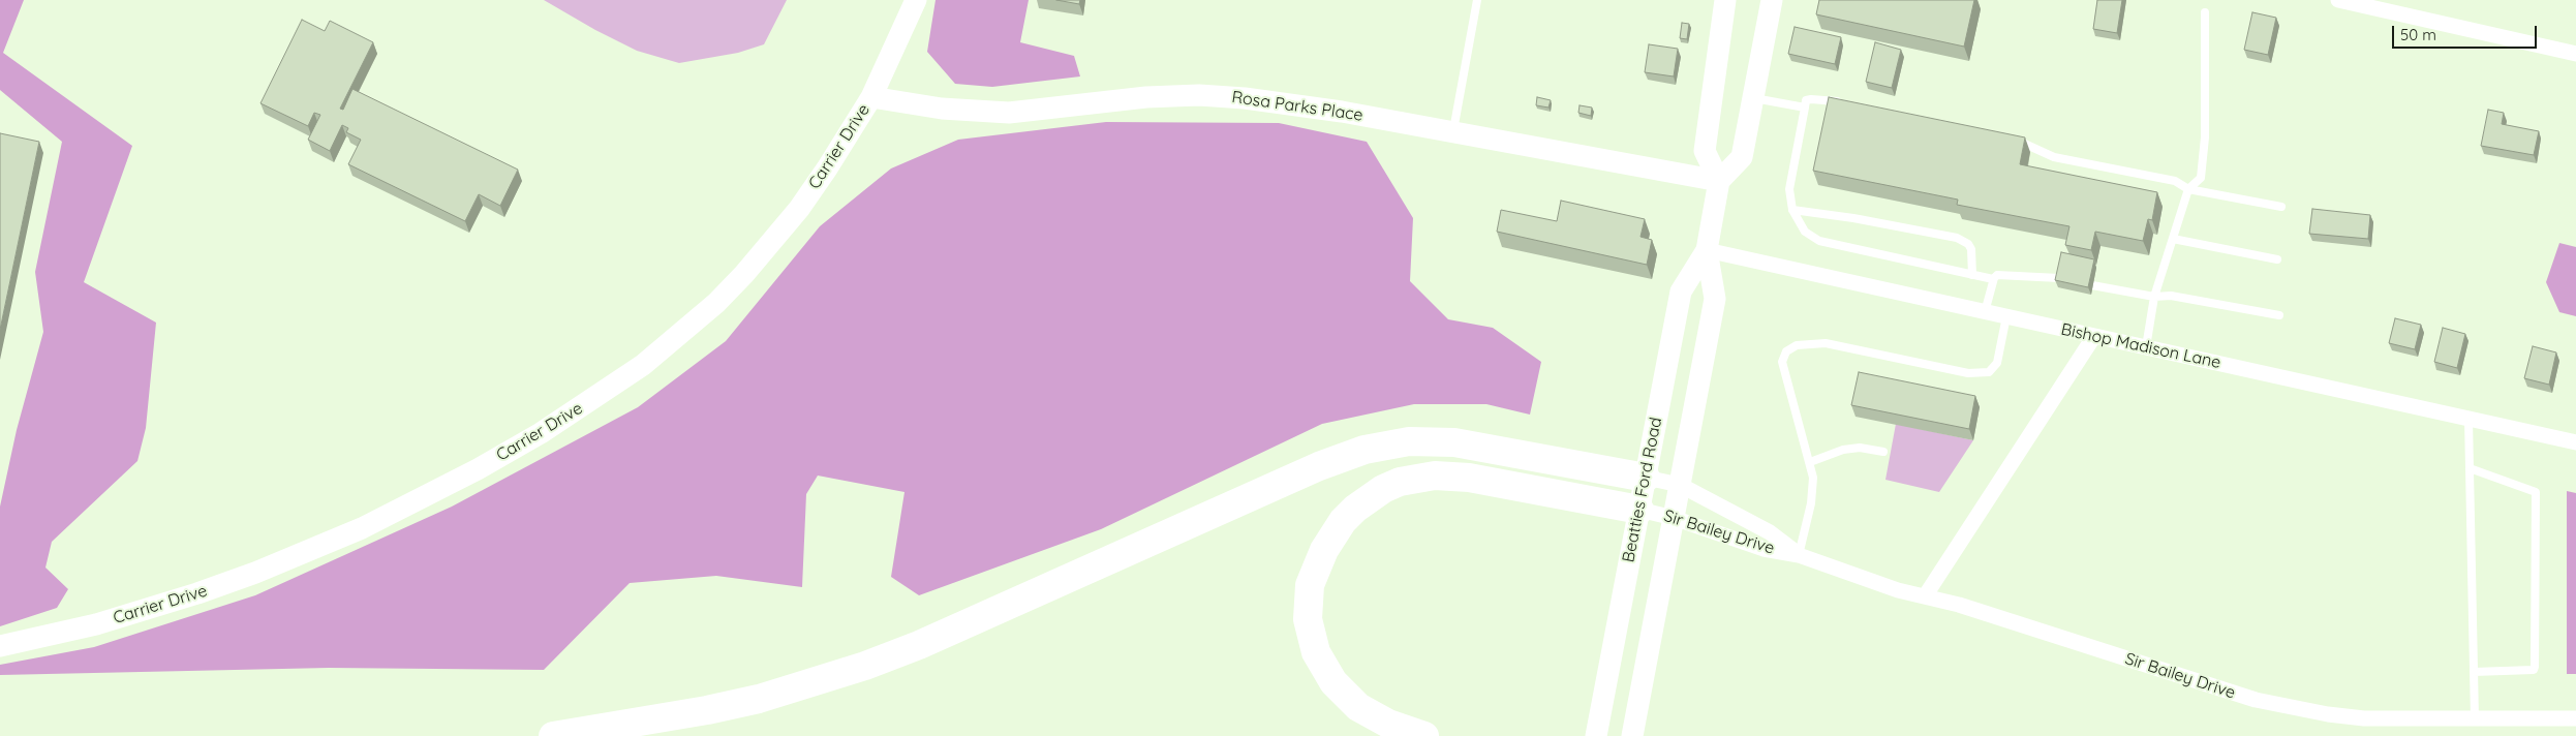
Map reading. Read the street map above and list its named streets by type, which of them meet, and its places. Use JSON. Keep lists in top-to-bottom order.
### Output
{
  "streets": {
    "street": [
      "Rosa Parks Place",
      "Carrier Drive",
      "Bishop Madison Lane",
      "Beatties Ford Road",
      "Sir Bailey Drive"
    ]
  },
  "crossings": [
    ["Rosa Parks Place", "Carrier Drive"],
    ["Rosa Parks Place", "Beatties Ford Road"],
    ["Bishop Madison Lane", "Beatties Ford Road"],
    ["Beatties Ford Road", "Sir Bailey Drive"]
  ],
  "scale_bar": "50 m"
}
